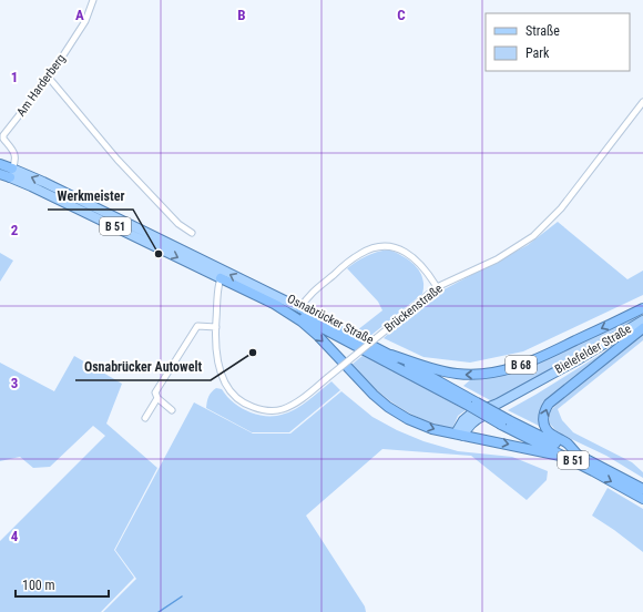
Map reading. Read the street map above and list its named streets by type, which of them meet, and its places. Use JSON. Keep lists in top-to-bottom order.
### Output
{
  "streets": {
    "highway": ["B 51", "Osnabrücker Straße", "B 68"],
    "main road": ["Bielefelder Straße"],
    "street": ["Am Harderberg", "Brückenstraße"]
  },
  "crossings": [
    ["Am Harderberg", "Osnabrücker Straße"],
    ["Brückenstraße", "Osnabrücker Straße"],
    ["Osnabrücker Straße", "B 68"],
    ["Bielefelder Straße", "B 68"]
  ],
  "places": ["Werkmeister", "Osnabrücker Autowelt"],
  "legend": ["Straße", "Park"],
  "scale_bar": "100 m",
  "grid": {
    "columns": ["A", "B", "C"],
    "rows": [
      "1",
      "2",
      "3",
      "4"
    ]
  }
}
